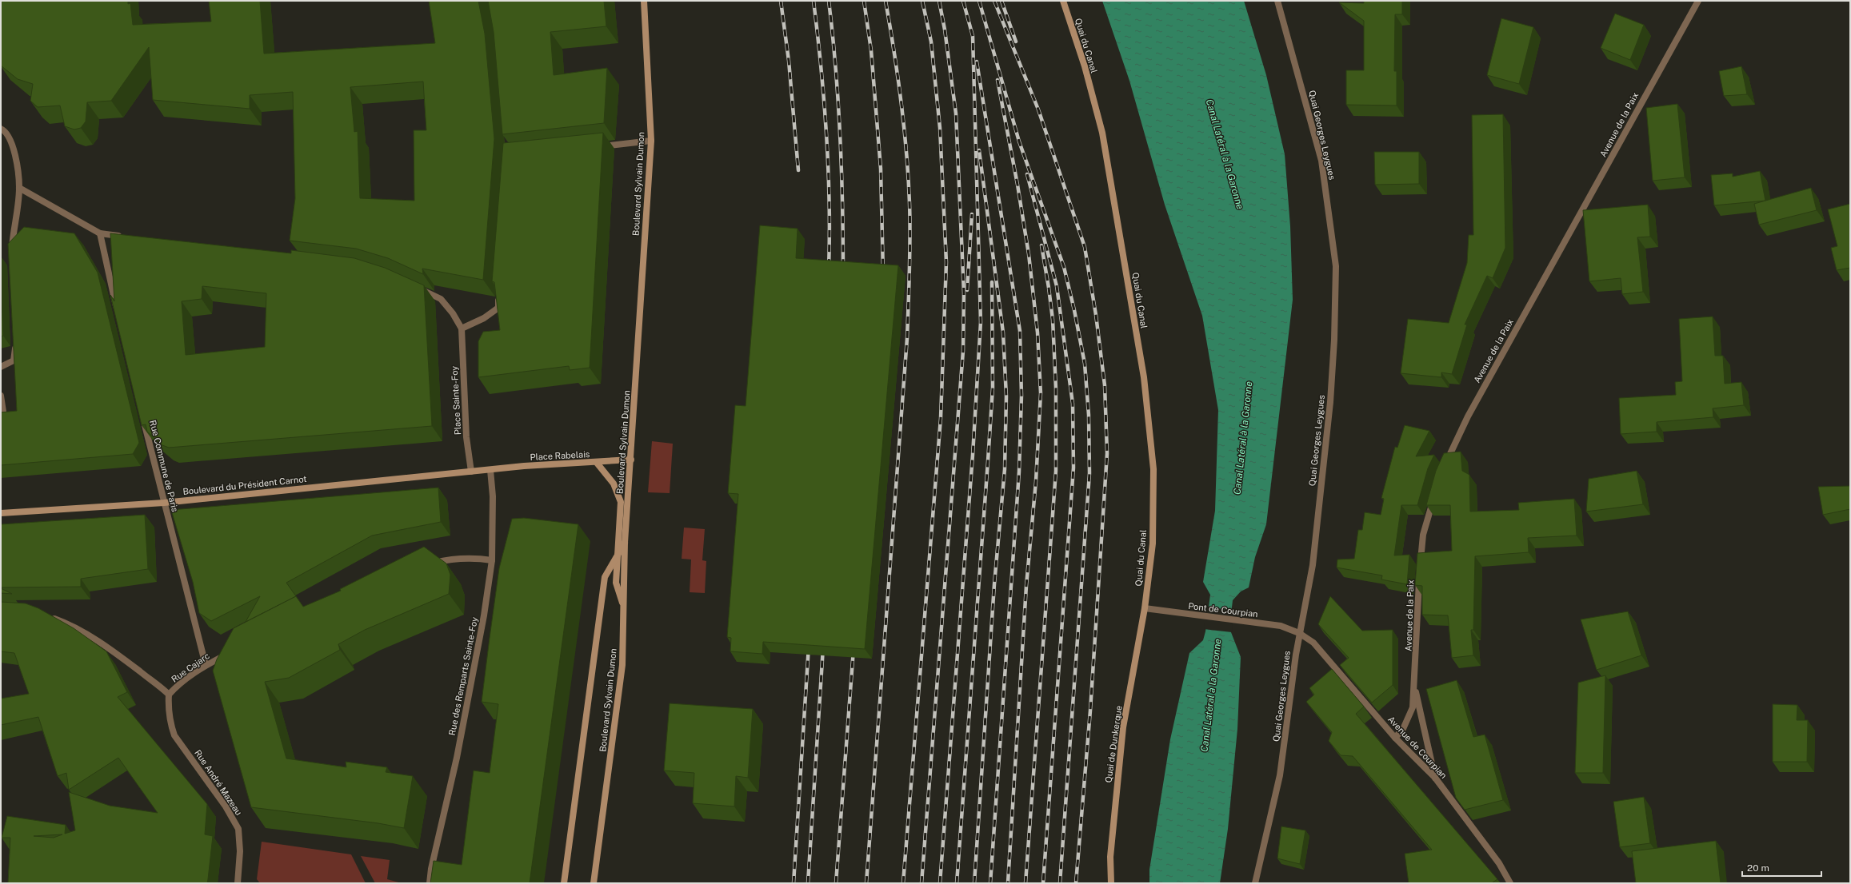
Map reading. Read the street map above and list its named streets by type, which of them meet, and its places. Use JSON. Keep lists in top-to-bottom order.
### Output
{
  "streets": {
    "street": [
      "Quai du Canal",
      "Avenue de la Paix",
      "Quai Georges Leygues",
      "Boulevard Sylvain Dumon",
      "Place Sainte-Foy",
      "Place Rabelais",
      "Rue Commune de Paris",
      "Boulevard du Président Carnot",
      "Pont de Courpian",
      "Rue Cajarc",
      "Rue des Remparts Sainte-Foy",
      "Quai de Dunkerque",
      "Avenue de Courpian",
      "Rue André Mazeau"
    ]
  },
  "crossings": [
    ["Quai du Canal", "Pont de Courpian"],
    ["Quai du Canal", "Quai de Dunkerque"],
    ["Avenue de la Paix", "Avenue de Courpian"],
    ["Quai Georges Leygues", "Pont de Courpian"],
    ["Quai Georges Leygues", "Avenue de Courpian"],
    ["Boulevard Sylvain Dumon", "Place Rabelais"],
    ["Place Sainte-Foy", "Boulevard du Président Carnot"],
    ["Place Rabelais", "Boulevard du Président Carnot"],
    ["Place Rabelais", "Rue des Remparts Sainte-Foy"],
    ["Rue Commune de Paris", "Boulevard du Président Carnot"],
    ["Rue Commune de Paris", "Rue Cajarc"],
    ["Boulevard du Président Carnot", "Rue des Remparts Sainte-Foy"],
    ["Pont de Courpian", "Quai de Dunkerque"],
    ["Pont de Courpian", "Avenue de Courpian"],
    ["Rue Cajarc", "Rue André Mazeau"]
  ],
  "water": ["Canal Latéral à la Garonne"],
  "scale_bar": "20 m"
}
